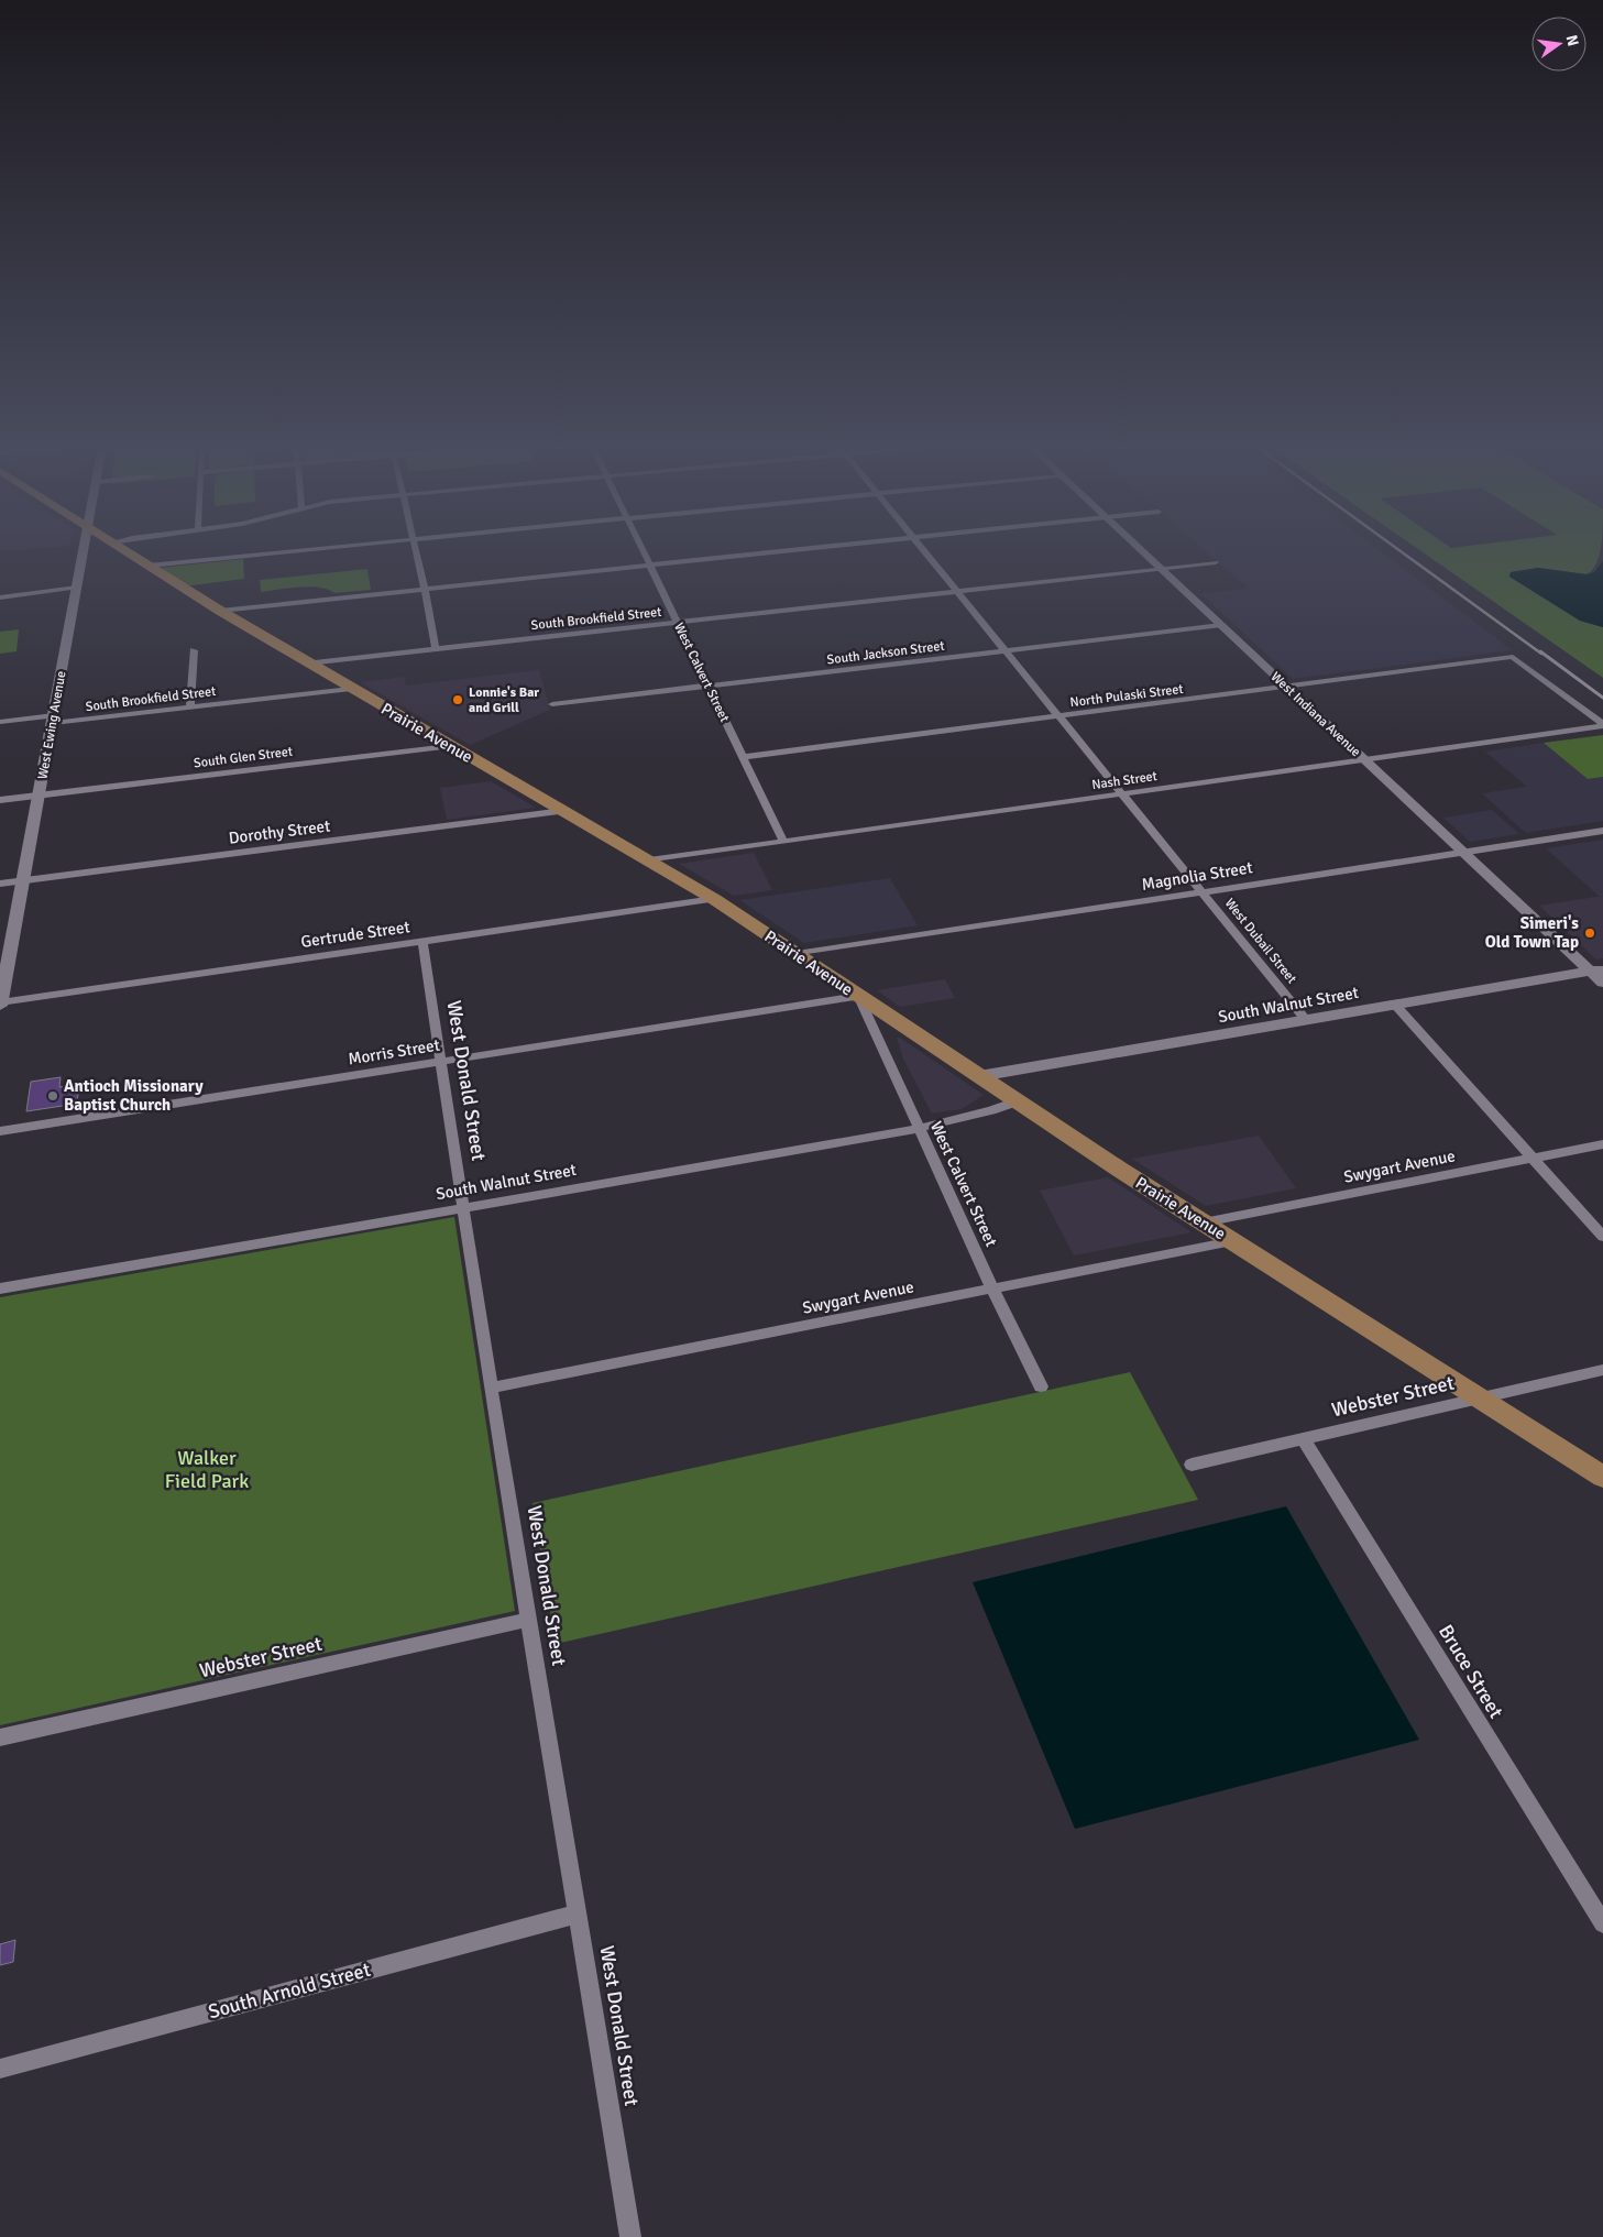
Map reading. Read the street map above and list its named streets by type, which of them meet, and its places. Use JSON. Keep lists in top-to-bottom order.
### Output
{
  "streets": {
    "main road": ["Prairie Avenue"],
    "street": [
      "South Brookfield Street",
      "South Jackson Street",
      "West Calvert Street",
      "North Pulaski Street",
      "West Indiana Avenue",
      "West Ewing Avenue",
      "South Glen Street",
      "Nash Street",
      "Dorothy Street",
      "Magnolia Street",
      "Gertrude Street",
      "West Dubail Street",
      "South Walnut Street",
      "Morris Street",
      "West Donald Street",
      "Swygart Avenue",
      "Webster Street",
      "Bruce Street",
      "South Arnold Street"
    ]
  },
  "crossings": [
    ["South Brookfield Street", "West Calvert Street"],
    ["South Brookfield Street", "West Indiana Avenue"],
    ["South Brookfield Street", "West Ewing Avenue"],
    ["South Brookfield Street", "Prairie Avenue"],
    ["South Brookfield Street", "West Dubail Street"],
    ["South Jackson Street", "West Calvert Street"],
    ["South Jackson Street", "West Indiana Avenue"],
    ["South Jackson Street", "West Dubail Street"],
    ["West Calvert Street", "North Pulaski Street"],
    ["West Calvert Street", "Prairie Avenue"],
    ["West Calvert Street", "Nash Street"],
    ["West Calvert Street", "South Walnut Street"],
    ["West Calvert Street", "Morris Street"],
    ["West Calvert Street", "Swygart Avenue"],
    ["North Pulaski Street", "West Indiana Avenue"],
    ["North Pulaski Street", "Nash Street"],
    ["North Pulaski Street", "West Dubail Street"],
    ["West Indiana Avenue", "Nash Street"],
    ["West Indiana Avenue", "Magnolia Street"],
    ["West Indiana Avenue", "South Walnut Street"],
    ["West Ewing Avenue", "South Glen Street"],
    ["West Ewing Avenue", "Dorothy Street"],
    ["West Ewing Avenue", "Gertrude Street"],
    ["Prairie Avenue", "South Glen Street"],
    ["Prairie Avenue", "Nash Street"],
    ["Prairie Avenue", "Dorothy Street"],
    ["Prairie Avenue", "Magnolia Street"],
    ["Prairie Avenue", "Gertrude Street"],
    ["Prairie Avenue", "South Walnut Street"],
    ["Prairie Avenue", "Morris Street"],
    ["Prairie Avenue", "Swygart Avenue"],
    ["Prairie Avenue", "Webster Street"],
    ["Nash Street", "West Dubail Street"],
    ["Magnolia Street", "West Dubail Street"],
    ["Gertrude Street", "West Donald Street"],
    ["West Dubail Street", "South Walnut Street"],
    ["South Walnut Street", "West Donald Street"],
    ["Morris Street", "West Donald Street"],
    ["West Donald Street", "Swygart Avenue"],
    ["West Donald Street", "Webster Street"],
    ["West Donald Street", "South Arnold Street"],
    ["Webster Street", "Bruce Street"]
  ],
  "parks": ["Walker Field Park"],
  "places": ["Lonnie's Bar and Grill", "Simeri's Old Town Tap", "Antioch Missionary Baptist Church"],
  "north": "right"
}
